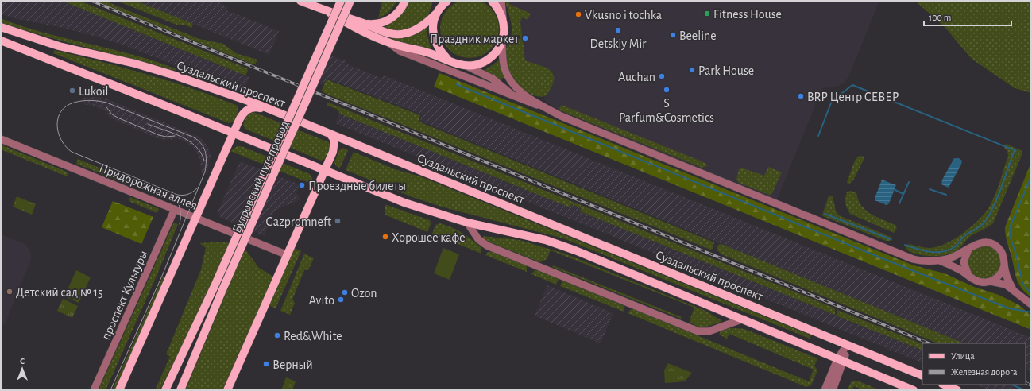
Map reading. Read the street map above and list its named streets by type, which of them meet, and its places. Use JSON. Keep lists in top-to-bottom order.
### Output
{
  "streets": {
    "main road": ["Суздальский проспект", "Бугровский путепровод"],
    "street": ["Придорожная аллея", "проспект Культуры"]
  },
  "crossings": [
    ["Придорожная аллея", "проспект Культуры"]
  ],
  "places": [
    "Fitness House",
    "Vkusno i tochka",
    "Detskiy Mir",
    "Beeline",
    "Праздник маркет",
    "Park House",
    "Auchan",
    "S Parfum&Cosmetics",
    "Lukoil",
    "BRP Центр СЕВЕР",
    "Проездные билеты",
    "Gazpromneft",
    "Хорошее кафе",
    "Детский сад № 15",
    "Ozon",
    "Avito",
    "Red&White",
    "Верный"
  ],
  "legend": ["Улица", "Железная дорога"],
  "scale_bar": "100 m",
  "north": "top"
}
